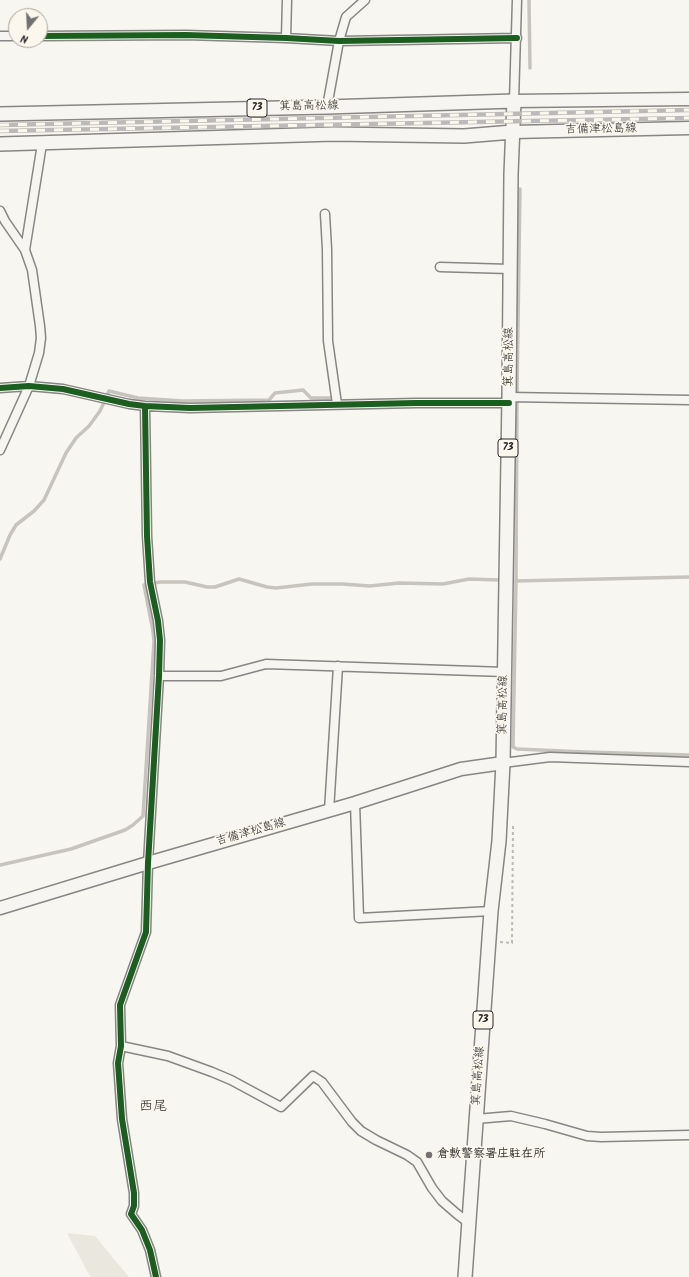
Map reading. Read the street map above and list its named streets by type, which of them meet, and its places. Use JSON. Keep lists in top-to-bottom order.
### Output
{
  "streets": {
    "main road": ["箕島高松線", "73", "吉備津松島線"]
  },
  "crossings": [
    ["箕島高松線", "吉備津松島線"]
  ],
  "districts": ["西尾"],
  "places": ["倉敷警察署庄駐在所"],
  "north": "bottom"
}
